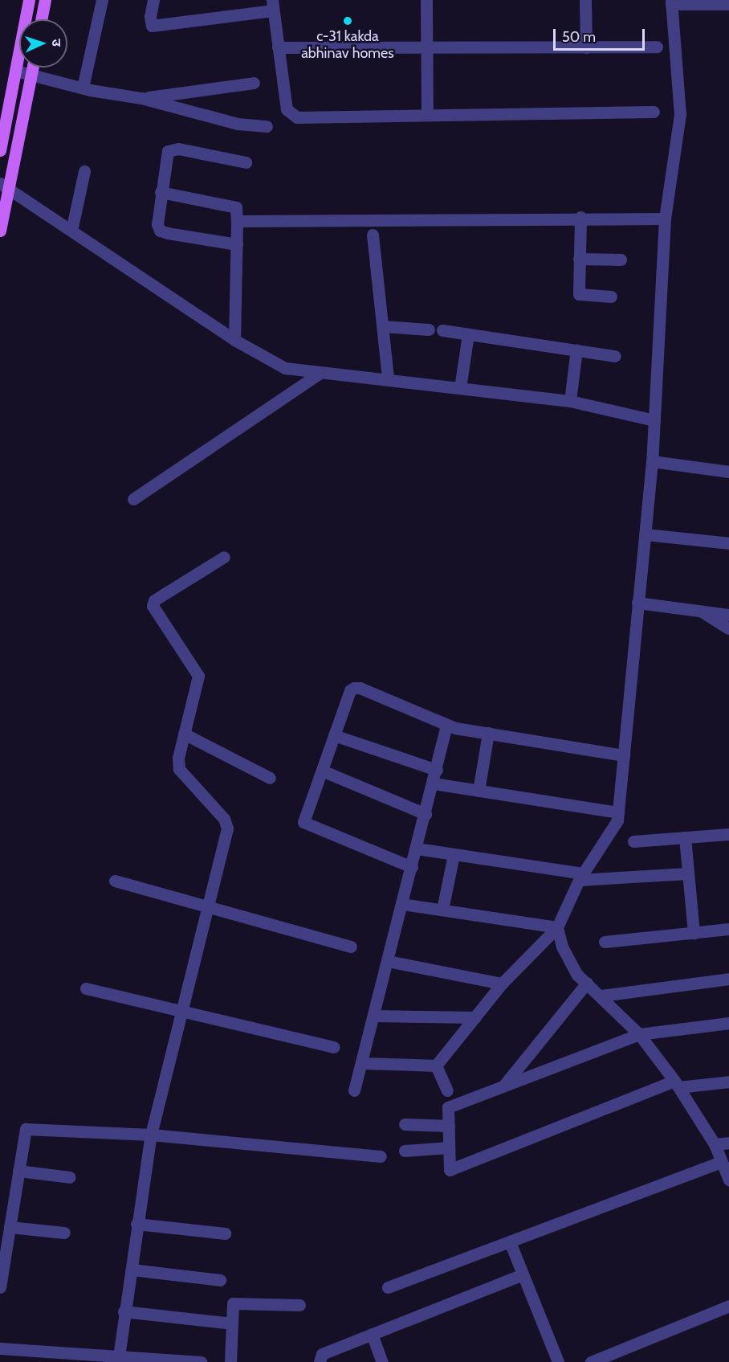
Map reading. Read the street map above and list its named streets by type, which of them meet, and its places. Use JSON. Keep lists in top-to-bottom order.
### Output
{
  "places": ["c-31 kakda abhinav homes"],
  "scale_bar": "50 m",
  "north": "right"
}
